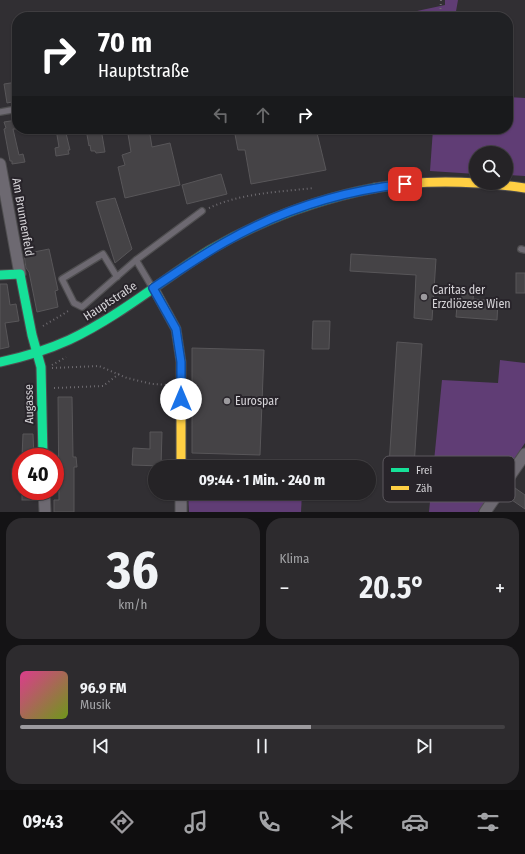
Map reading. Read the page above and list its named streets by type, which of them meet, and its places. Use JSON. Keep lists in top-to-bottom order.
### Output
{
  "streets": {
    "main road": ["Hauptstraße", "Augasse"],
    "street": ["Am Brunnenfeld"]
  },
  "crossings": [
    ["Am Brunnenfeld", "Augasse"],
    ["Hauptstraße", "Augasse"]
  ],
  "places": ["Caritas der Erzdiözese Wien", "Eurospar"],
  "legend": ["Frei", "Zäh"],
  "page": {
    "turn": ["70 m", "Hauptstraße"],
    "limit": "40",
    "trip": "09:44 · 1 Min. · 240 m",
    "tile": [
      ["36", "km/h"],
      "Klima"
    ],
    "heat": ["−", "20.5°", "+"],
    "song": ["96.9 FM", "Musik"],
    "tabs": "09:43"
  }
}
